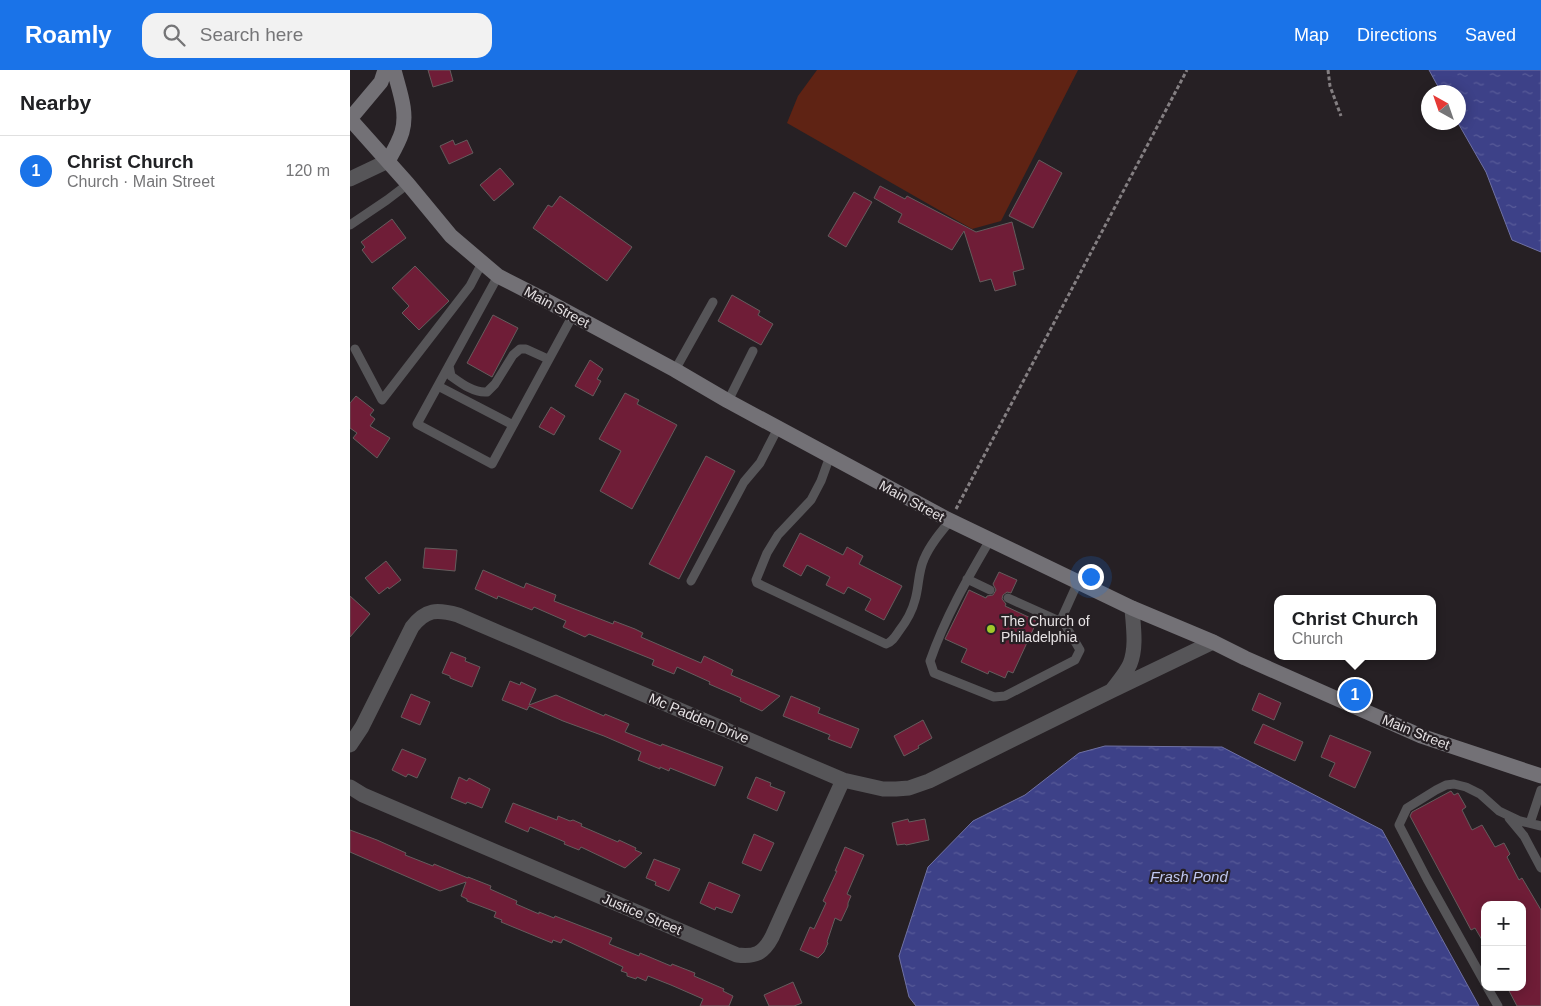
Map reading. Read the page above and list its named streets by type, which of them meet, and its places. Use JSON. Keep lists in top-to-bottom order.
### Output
{
  "streets": {
    "main road": ["Main Street"],
    "street": ["Mc Padden Drive", "Justice Street"]
  },
  "crossings": [
    ["Main Street", "Mc Padden Drive"],
    ["Mc Padden Drive", "Justice Street"]
  ],
  "water": ["Frash Pond"],
  "places": ["The Church of Philadelphia"],
  "north": "top left",
  "page": {
    "header": "Roamly",
    "search": "Search here",
    "nav": ["Map", "Directions", "Saved"],
    "heading": "Nearby",
    "list": [
      {
        "mark": "1",
        "name": "Christ Church",
        "note": "Church · Main Street",
        "value": "120 m"
      }
    ],
    "popup": ["Christ Church", "Church"],
    "pins": "1",
    "map_buttons": ["+", "−"]
  }
}
